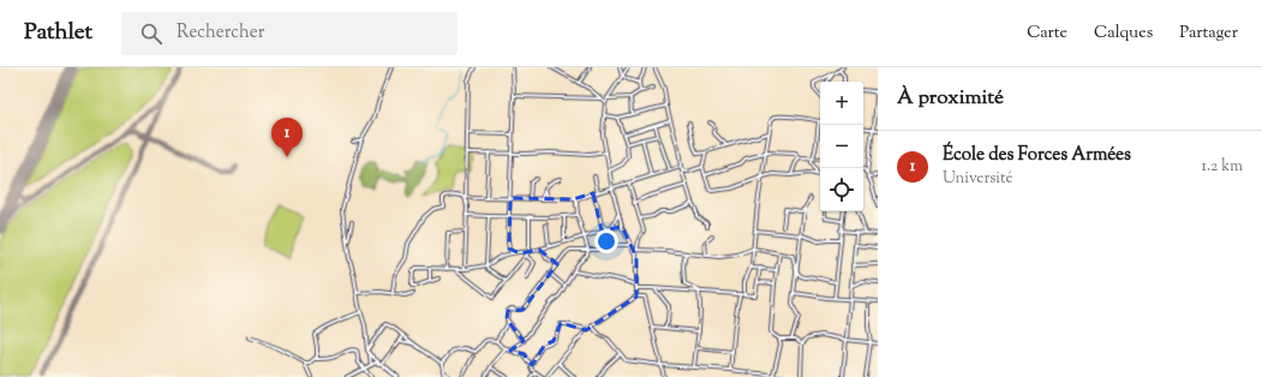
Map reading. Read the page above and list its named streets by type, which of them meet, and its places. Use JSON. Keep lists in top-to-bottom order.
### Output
{
  "page": {
    "header": "Pathlet",
    "search": "Rechercher",
    "nav": ["Carte", "Calques", "Partager"],
    "heading": "À proximité",
    "map_buttons": ["+", "−"],
    "pins": "1",
    "list": [
      {
        "mark": "1",
        "name": "École des Forces Armées",
        "note": "Université",
        "value": "1.2 km"
      }
    ]
  }
}
